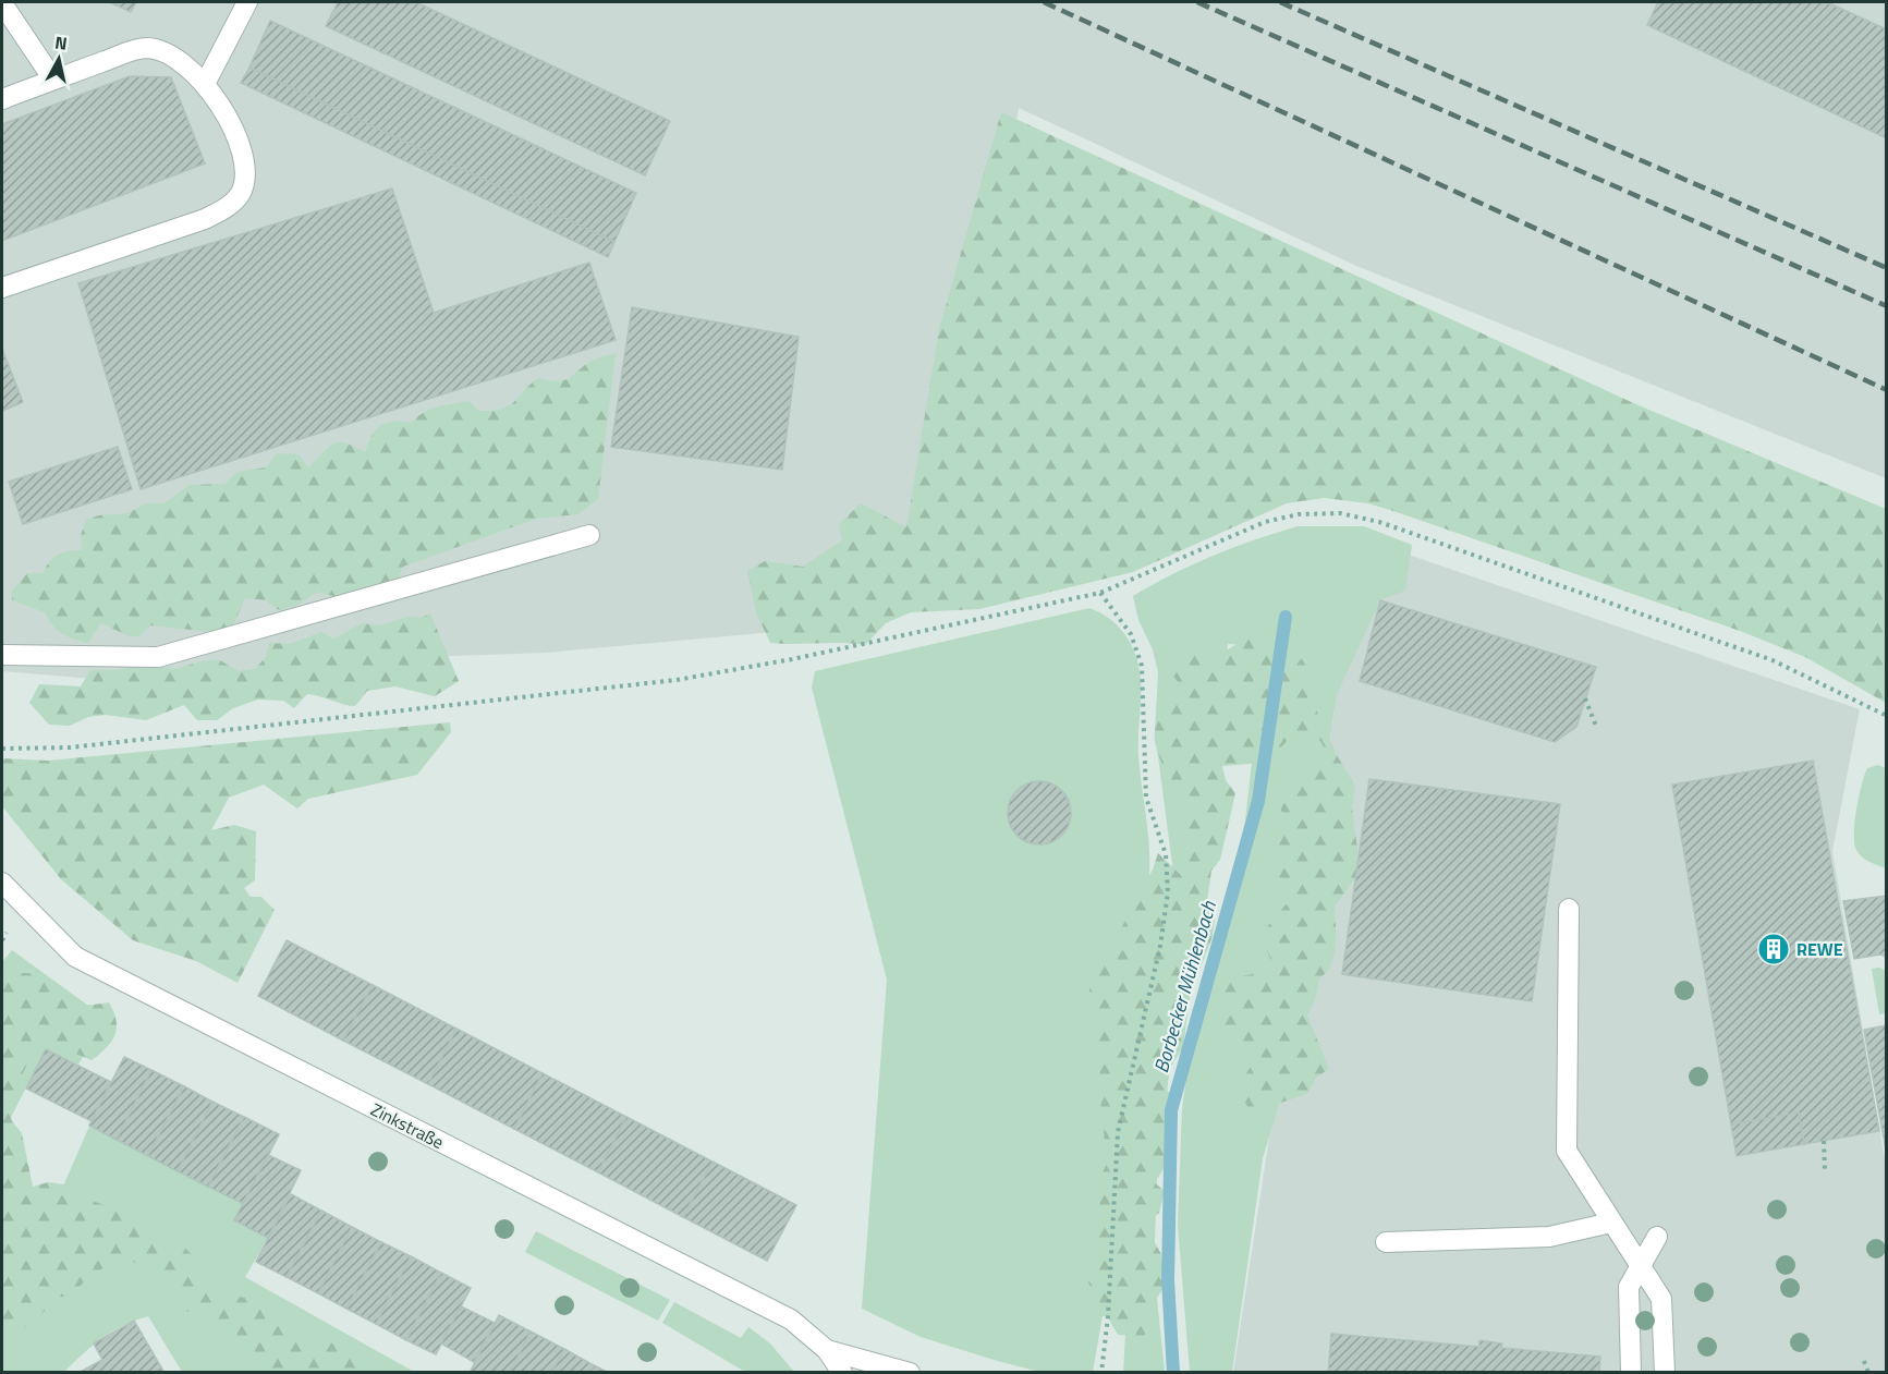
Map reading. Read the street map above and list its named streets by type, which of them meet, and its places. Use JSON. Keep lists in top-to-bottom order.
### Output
{
  "streets": {
    "street": ["Zinkstraße"]
  },
  "water": ["Borbecker Mühlenbach"],
  "places": {
    "building": ["REWE"]
  },
  "north": "top"
}
